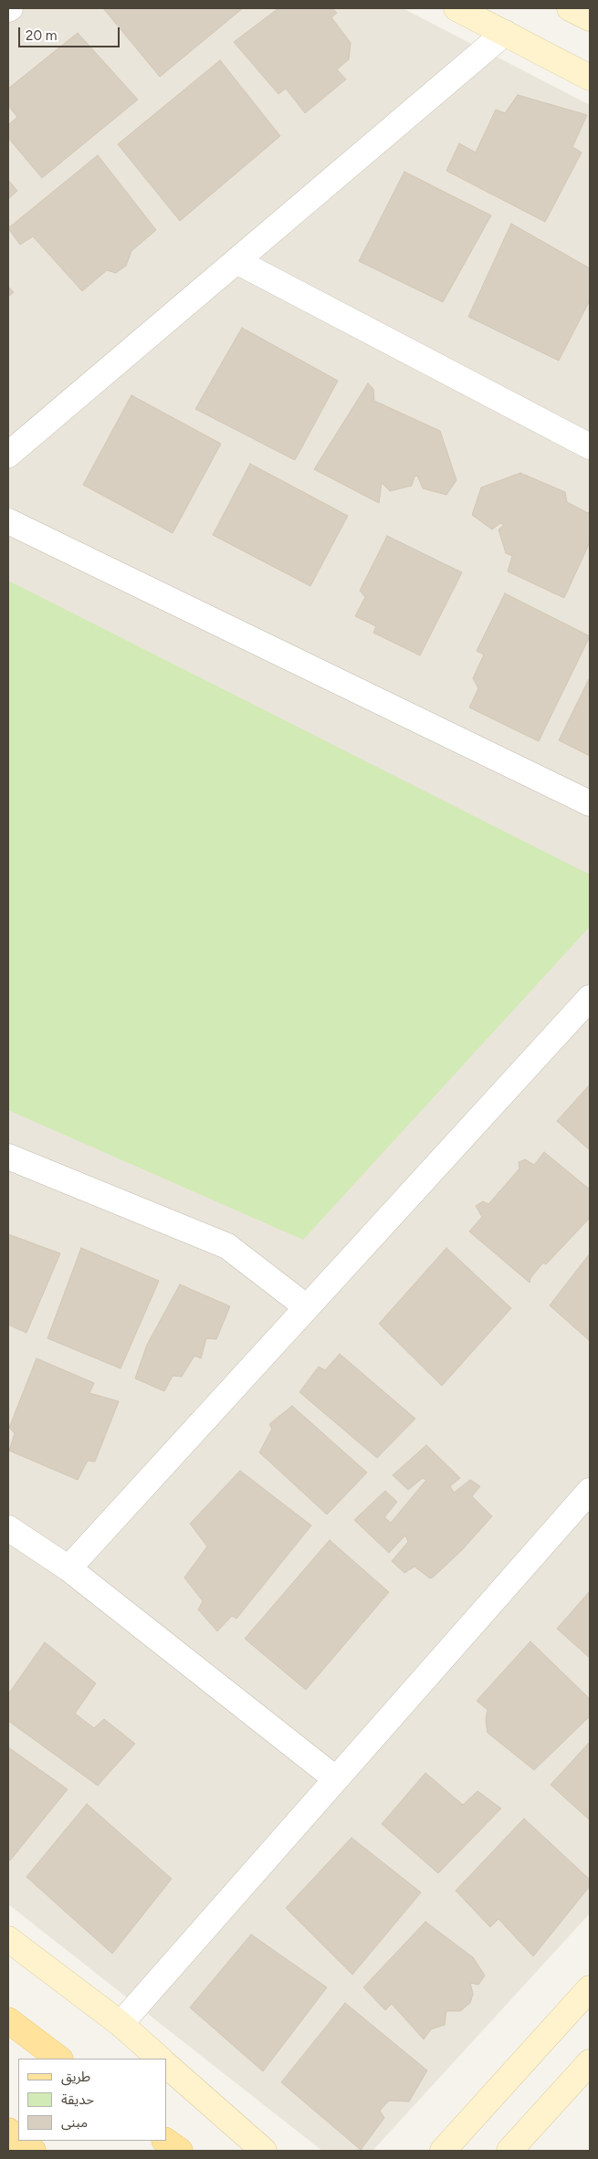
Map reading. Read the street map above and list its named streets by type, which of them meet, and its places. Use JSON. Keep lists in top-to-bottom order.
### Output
{
  "legend": ["طريق", "حديقة", "مبنى"],
  "scale_bar": "20 m"
}
